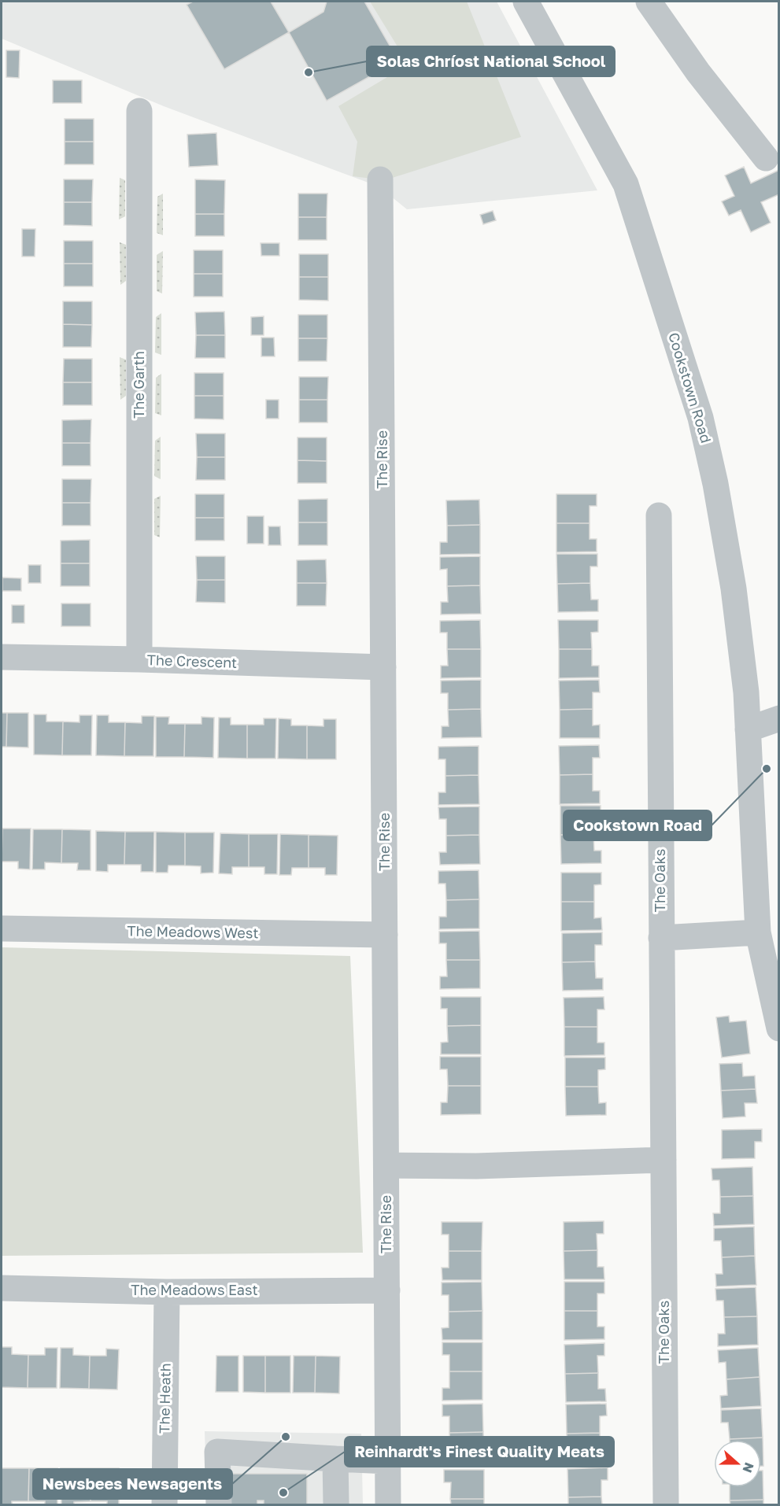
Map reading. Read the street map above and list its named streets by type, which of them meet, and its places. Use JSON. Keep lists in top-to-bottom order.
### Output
{
  "streets": {
    "street": [
      "The Garth",
      "Cookstown Road",
      "The Rise",
      "The Crescent",
      "The Oaks",
      "The Meadows West",
      "The Meadows East",
      "The Heath"
    ]
  },
  "crossings": [
    ["The Garth", "The Crescent"],
    ["The Rise", "The Crescent"],
    ["The Rise", "The Meadows West"],
    ["The Rise", "The Meadows East"],
    ["The Meadows East", "The Heath"]
  ],
  "places": [
    "Solas Chríost National School",
    "Cookstown Road",
    "Newsbees Newsagents",
    "Reinhardt's Finest Quality Meats"
  ],
  "north": "right"
}
